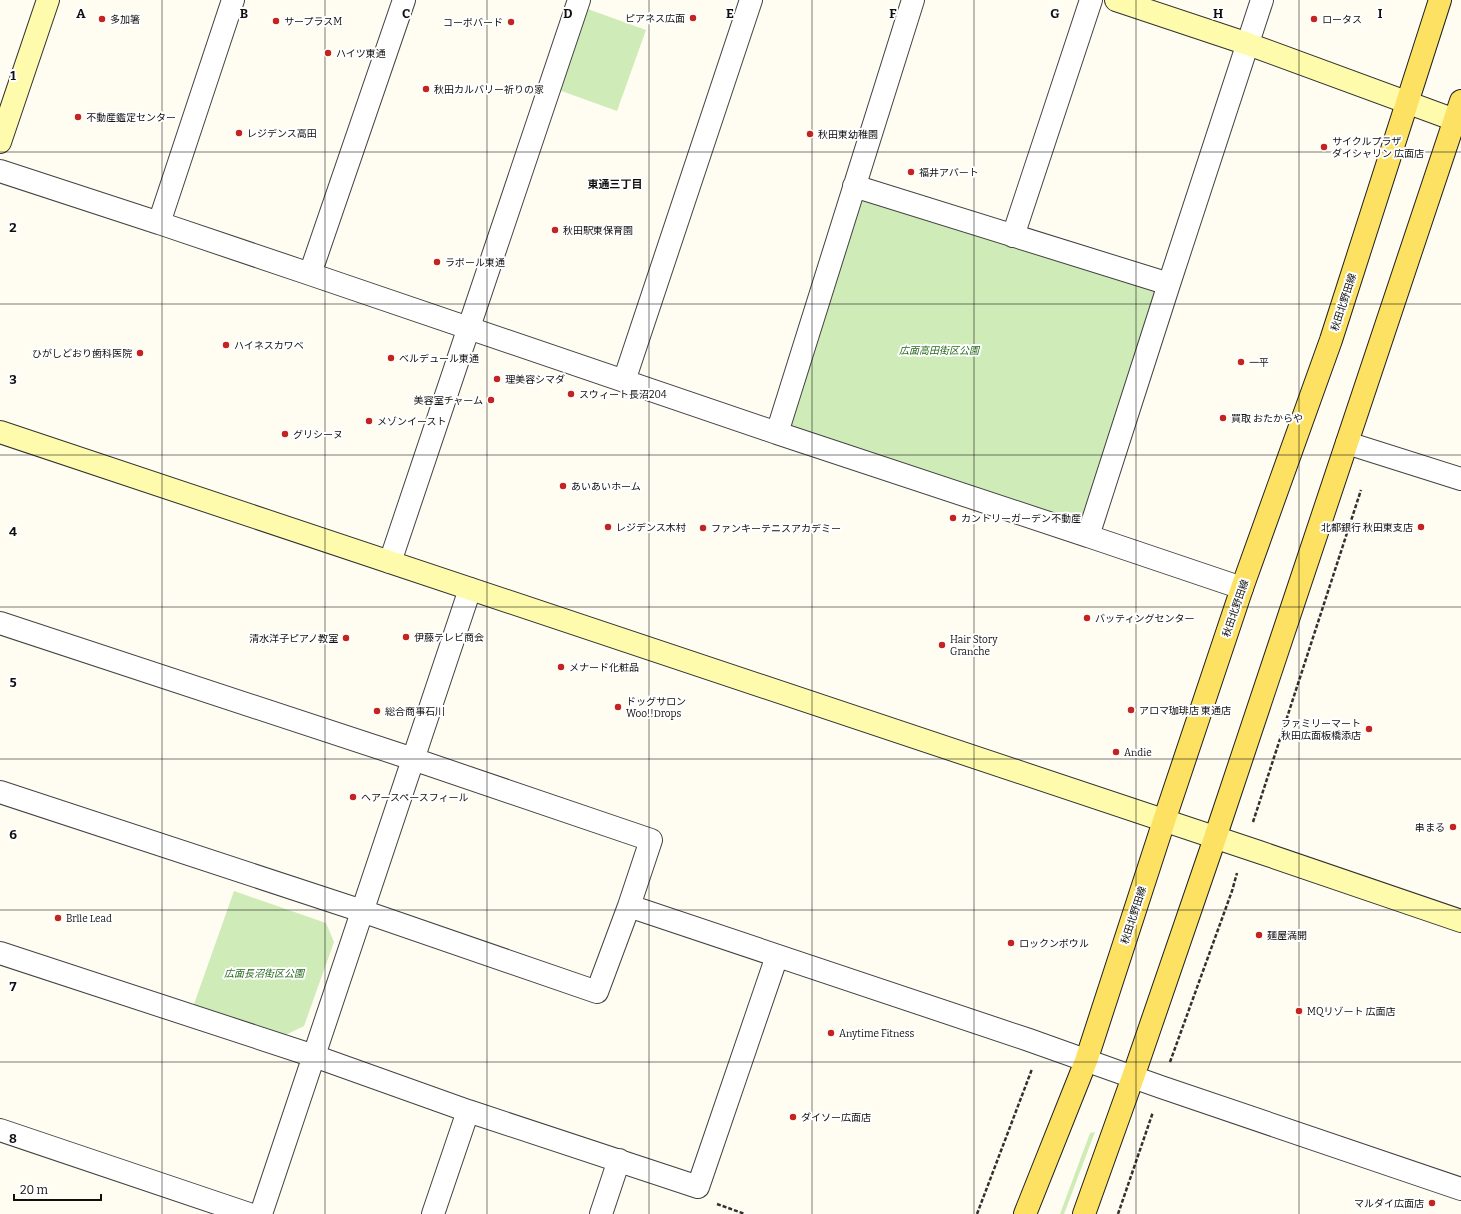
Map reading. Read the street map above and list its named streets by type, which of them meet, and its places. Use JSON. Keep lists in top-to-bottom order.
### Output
{
  "streets": {
    "main road": ["秋田北野田線"]
  },
  "districts": ["東通三丁目"],
  "parks": ["広面高田街区公園", "広面長沼街区公園"],
  "places": [
    "ピアネス広面",
    "多加箸",
    "ロータス",
    "サープラスM",
    "コーポバード",
    "ハイツ東通",
    "秋田カルバリー祈りの家",
    "不動産鑑定センター",
    "レジデンス高田",
    "秋田東幼稚園",
    "サイクルプラザ ダイシャリン 広面店",
    "福井アパート",
    "秋田駅東保育園",
    "ラポール東通",
    "ハイネスカワベ",
    "ひがしどおり歯科医院",
    "ベルデュール東通",
    "一平",
    "理美容シマダ",
    "スウィート長沼204",
    "美容室チャーム",
    "買取 おたからや",
    "メゾンイースト",
    "グリシーヌ",
    "あいあいホーム",
    "カントリーガーデン不動産",
    "レジデンス木村",
    "北都銀行 秋田東支店",
    "ファンキーテニスアカデミー",
    "バッティングセンター",
    "伊藤テレビ商会",
    "清水洋子ピアノ教室",
    "Hair Story Granche",
    "メナード化粧品",
    "ドッグサロン Woo!!Drops",
    "アロマ珈琲店 東通店",
    "総合商事石川",
    "ファミリーマート 秋田広面板橋添店",
    "Andie",
    "ヘアースペースフィール",
    "串まる",
    "Brlle Lead",
    "麺屋満開",
    "ロックンボウル",
    "MQリゾート 広面店",
    "Anytime Fitness",
    "ダイソー広面店",
    "マルダイ広面店"
  ],
  "scale_bar": "20 m",
  "grid": {
    "columns": [
      "A",
      "B",
      "C",
      "D",
      "E",
      "F",
      "G",
      "H",
      "I"
    ],
    "rows": [
      "1",
      "2",
      "3",
      "4",
      "5",
      "6",
      "7",
      "8"
    ]
  }
}
